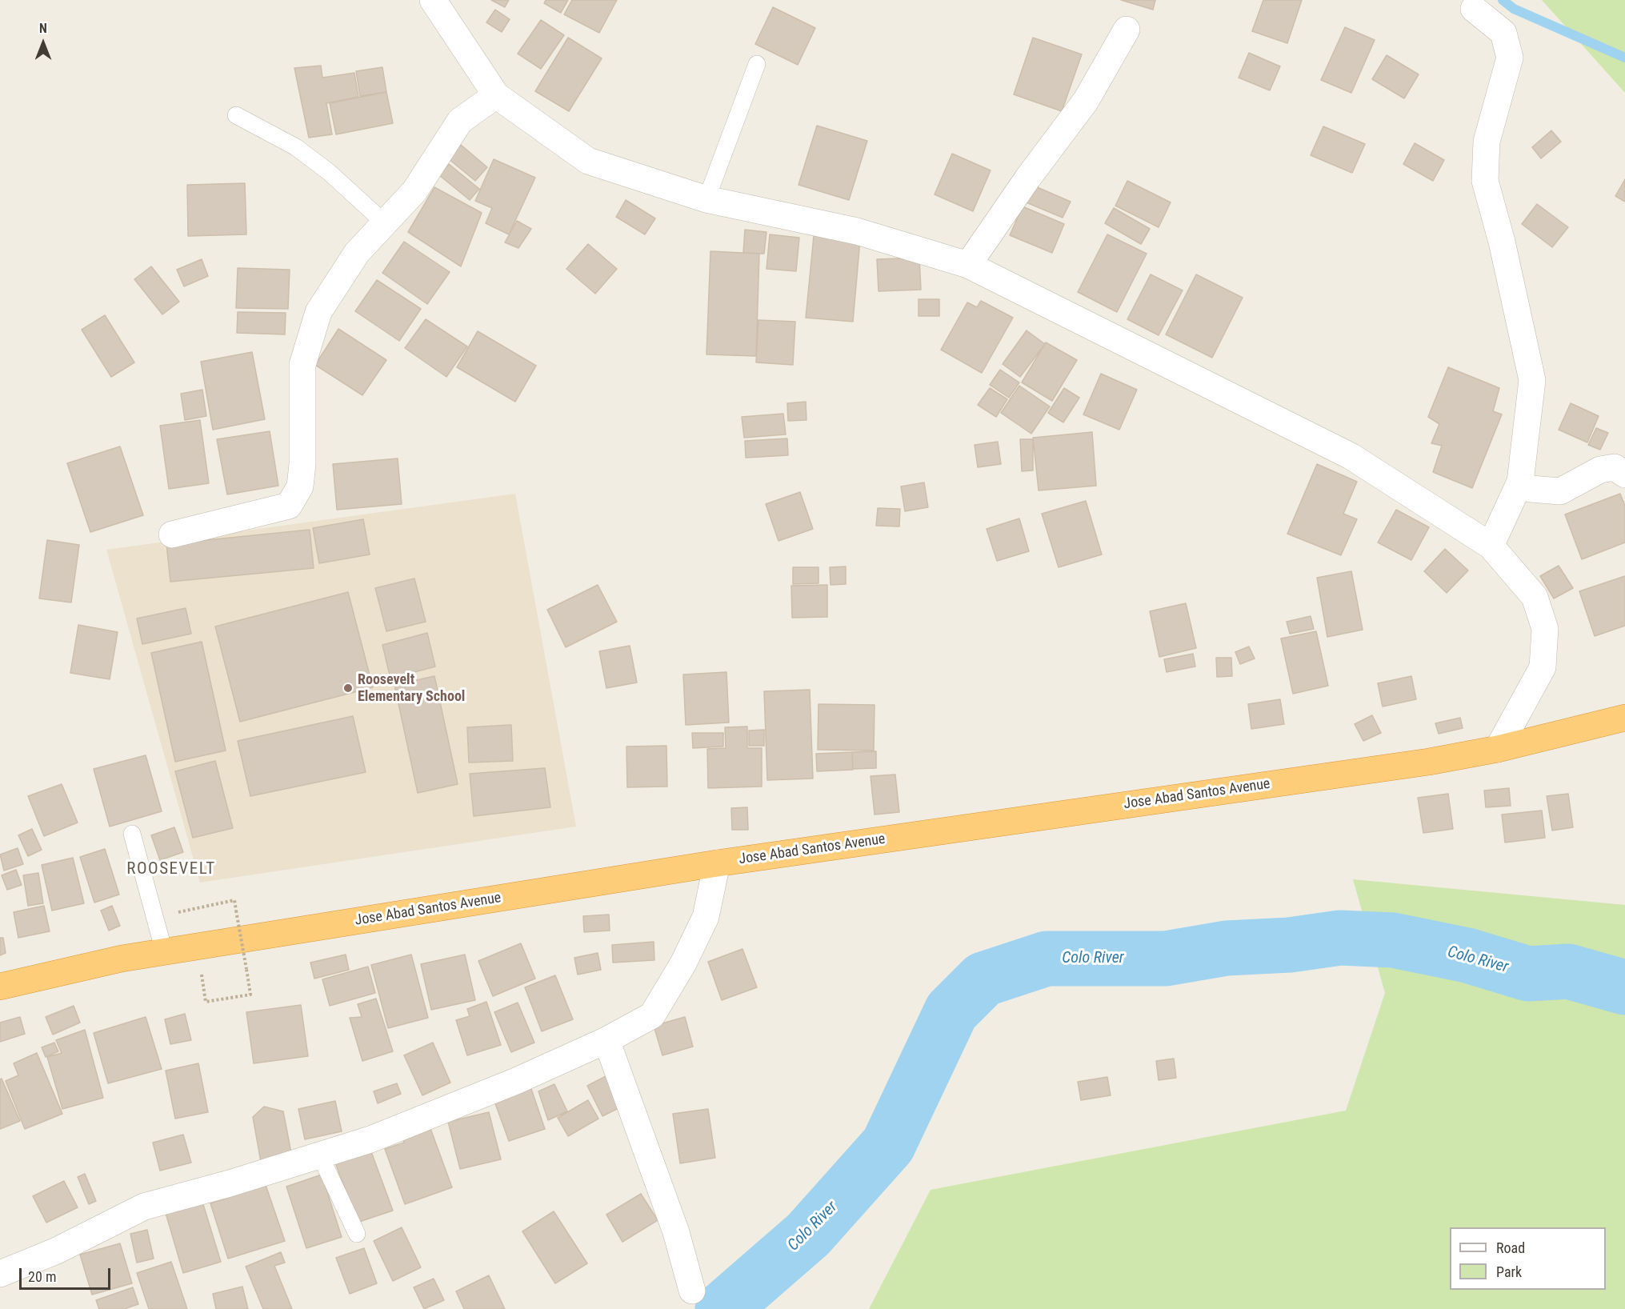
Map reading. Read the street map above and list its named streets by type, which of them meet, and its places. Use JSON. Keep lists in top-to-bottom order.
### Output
{
  "streets": {
    "highway": ["Jose Abad Santos Avenue"]
  },
  "districts": ["ROOSEVELT"],
  "water": ["Colo River"],
  "places": ["Roosevelt Elementary School"],
  "legend": ["Road", "Park"],
  "scale_bar": "20 m",
  "north": "top"
}
